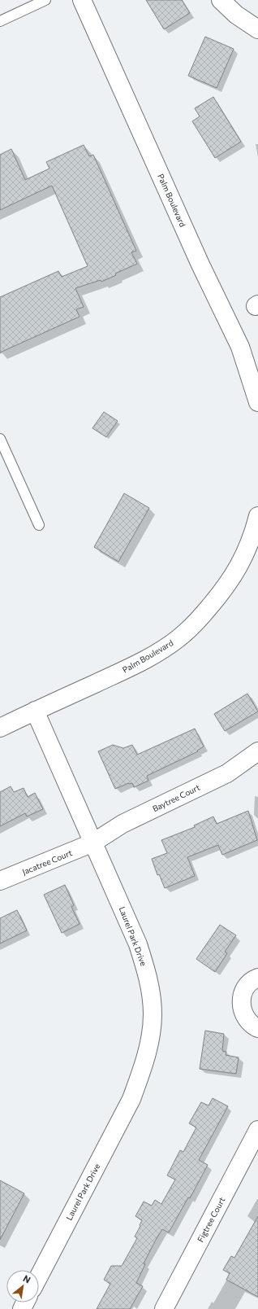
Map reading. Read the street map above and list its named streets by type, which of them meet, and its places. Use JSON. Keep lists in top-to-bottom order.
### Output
{
  "streets": {
    "street": [
      "Palm Boulevard",
      "Baytree Court",
      "Jacatree Court",
      "Laurel Park Drive",
      "Figtree Court"
    ]
  },
  "crossings": [
    ["Palm Boulevard", "Laurel Park Drive"],
    ["Baytree Court", "Jacatree Court"],
    ["Baytree Court", "Laurel Park Drive"],
    ["Jacatree Court", "Laurel Park Drive"]
  ],
  "north": "top right"
}
